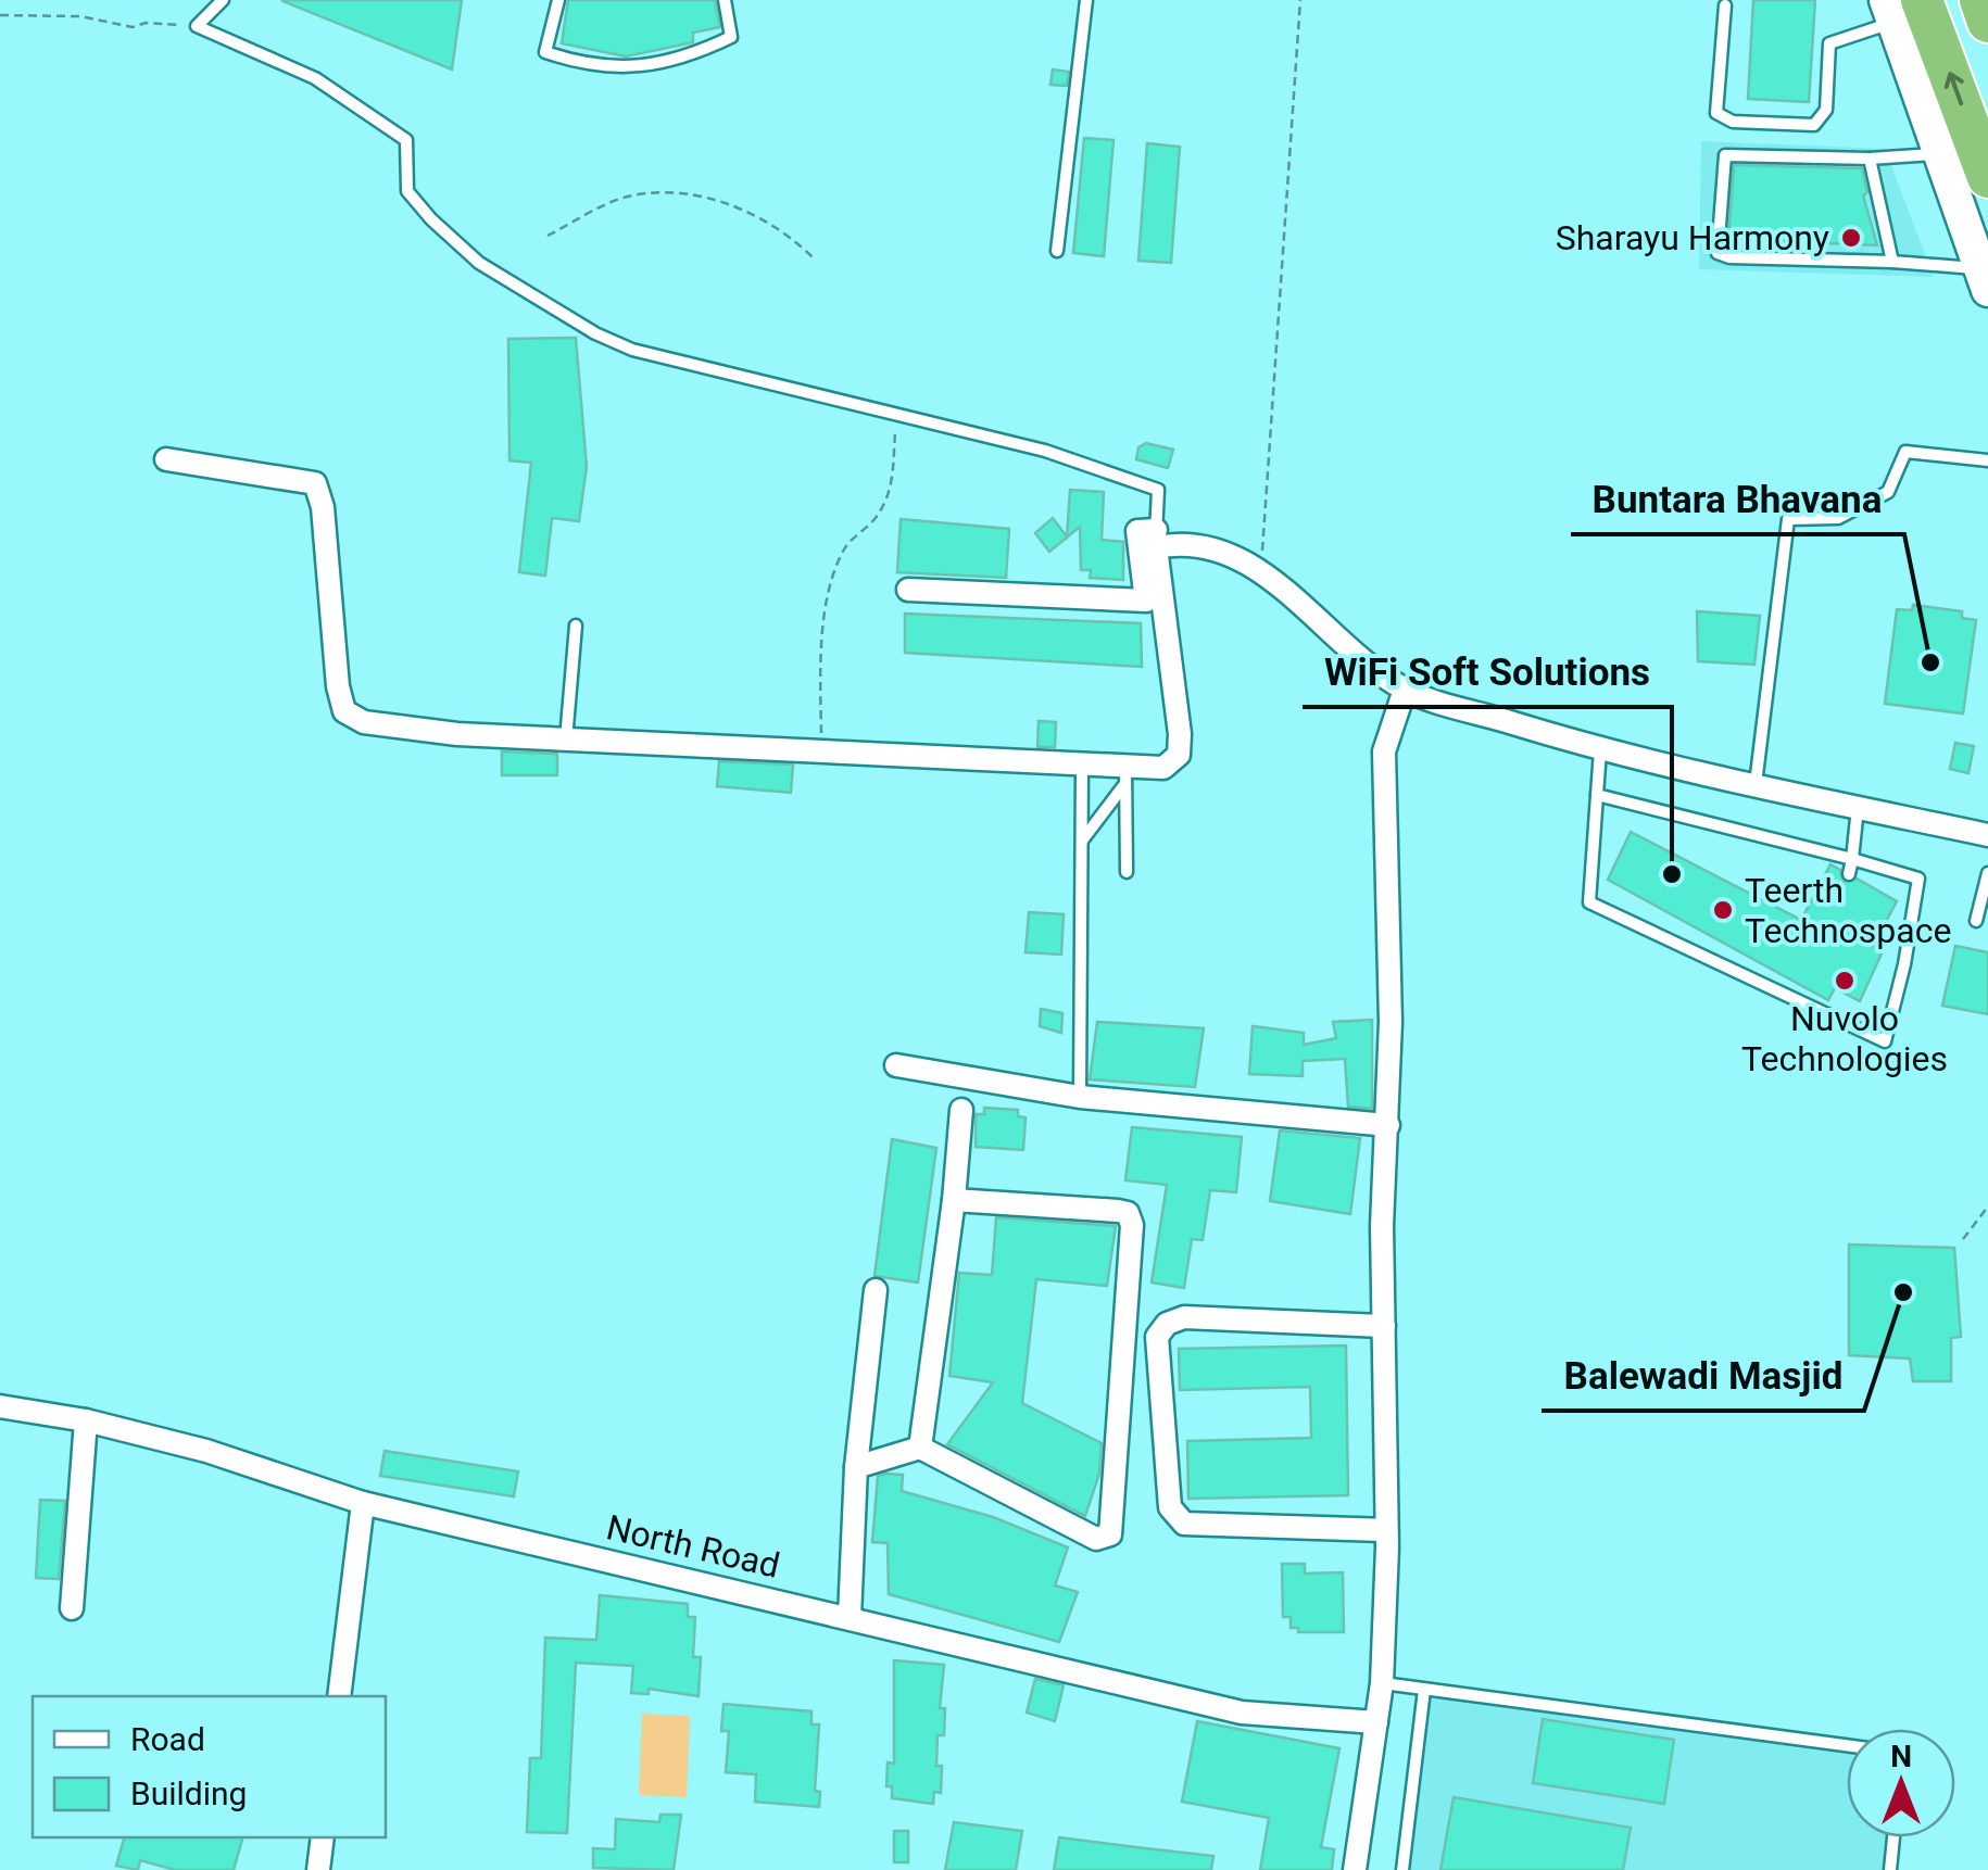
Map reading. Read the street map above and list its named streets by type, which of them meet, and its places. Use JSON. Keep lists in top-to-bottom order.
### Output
{
  "streets": {
    "street": ["North Road"]
  },
  "places": [
    "Sharayu Harmony",
    "Buntara Bhavana",
    "WiFi Soft Solutions",
    "Teerth Technospace",
    "Nuvolo Technologies",
    "Balewadi Masjid"
  ],
  "legend": ["Road", "Building"],
  "north": "top"
}
